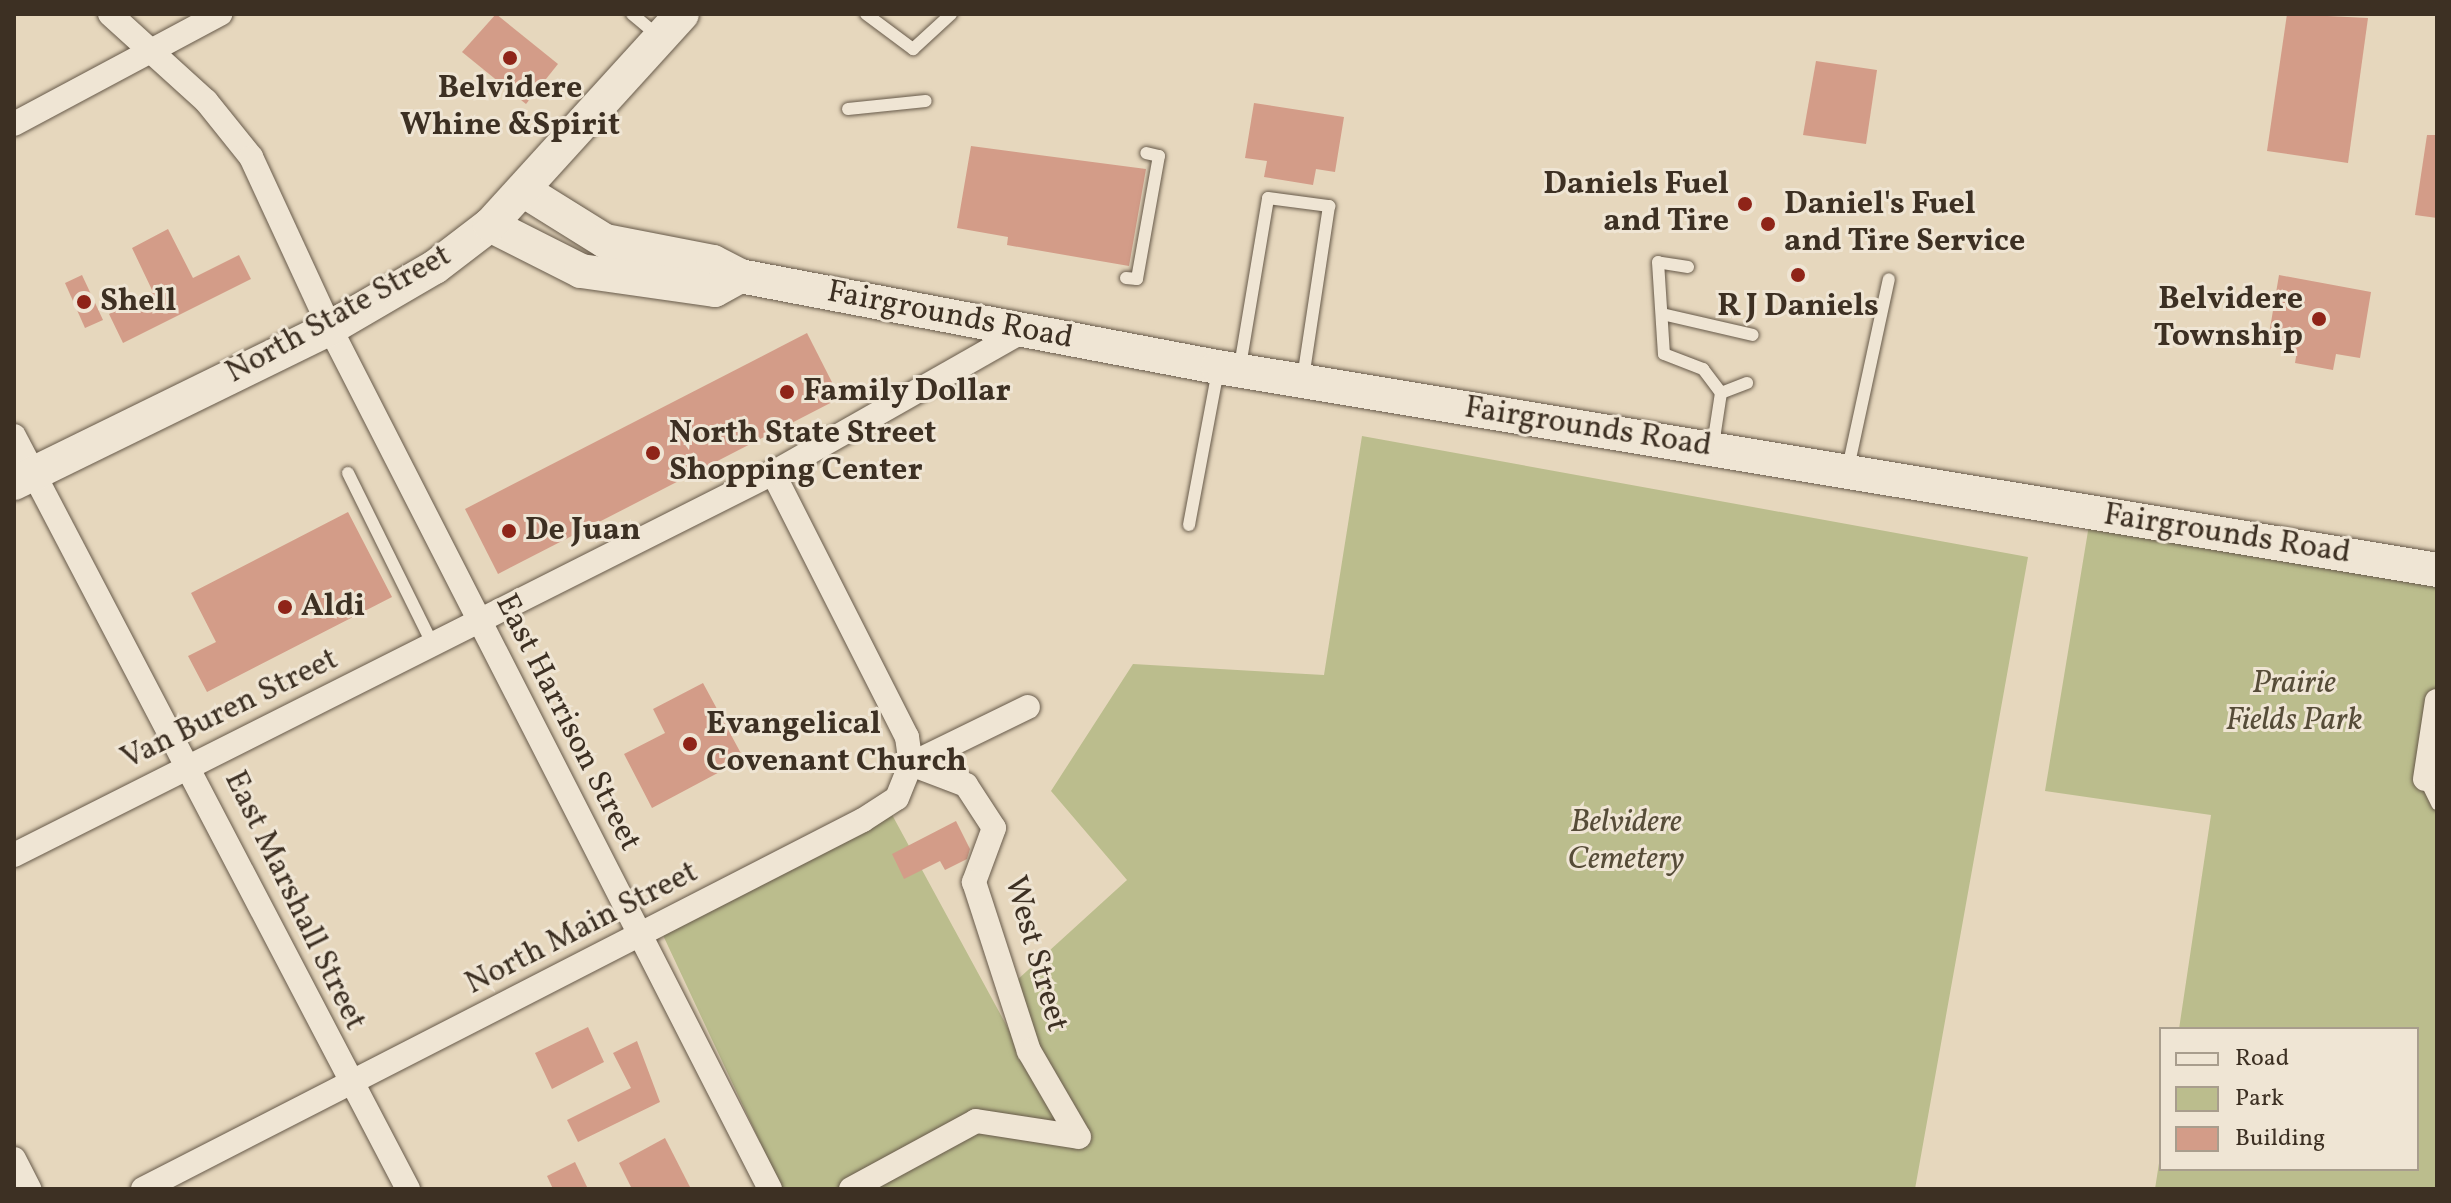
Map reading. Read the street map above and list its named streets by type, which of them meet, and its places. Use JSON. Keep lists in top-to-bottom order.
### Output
{
  "streets": {
    "main road": ["North State Street", "Fairgrounds Road"],
    "street": [
      "Van Buren Street",
      "East Harrison Street",
      "East Marshall Street",
      "North Main Street",
      "West Street"
    ]
  },
  "crossings": [
    ["North State Street", "Fairgrounds Road"],
    ["North State Street", "East Harrison Street"],
    ["North State Street", "East Marshall Street"],
    ["Fairgrounds Road", "Van Buren Street"],
    ["Van Buren Street", "East Harrison Street"],
    ["Van Buren Street", "East Marshall Street"],
    ["East Harrison Street", "North Main Street"],
    ["East Marshall Street", "North Main Street"],
    ["North Main Street", "West Street"]
  ],
  "parks": ["Prairie Fields Park", "Belvidere Cemetery"],
  "places": [
    "Belvidere Whine &Spirit",
    "Daniels Fuel and Tire",
    "Daniel's Fuel and Tire Service",
    "R J Daniels",
    "Shell",
    "Belvidere Township",
    "Family Dollar",
    "North State Street Shopping Center",
    "De Juan",
    "Aldi",
    "Evangelical Covenant Church"
  ],
  "legend": ["Road", "Park", "Building"]
}
